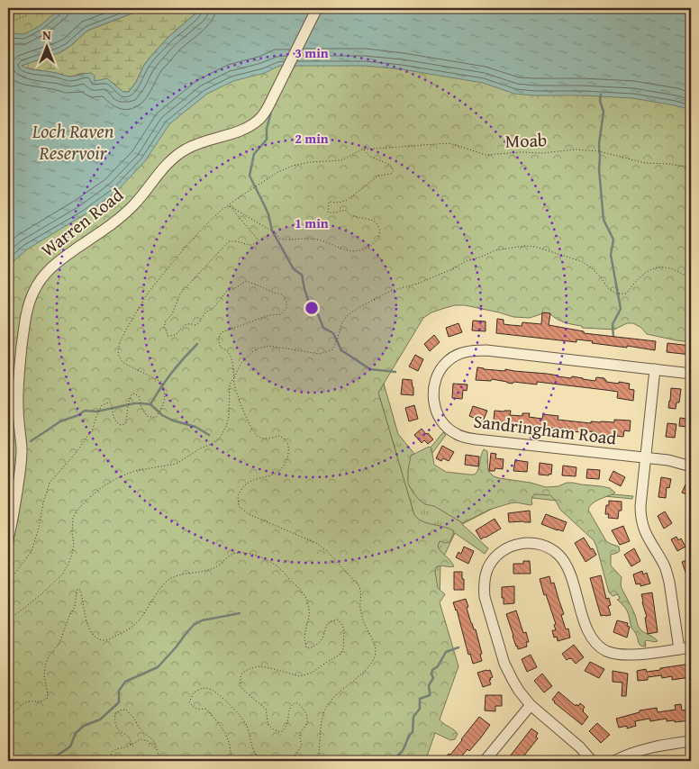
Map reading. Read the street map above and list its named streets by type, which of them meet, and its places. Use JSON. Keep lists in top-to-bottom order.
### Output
{
  "streets": {
    "street": ["Warren Road", "Sandringham Road"],
    "path": ["Moab"]
  },
  "water": ["Loch Raven Reservoir"],
  "north": "top",
  "rings": ["3 min", "2 min", "1 min"]
}
